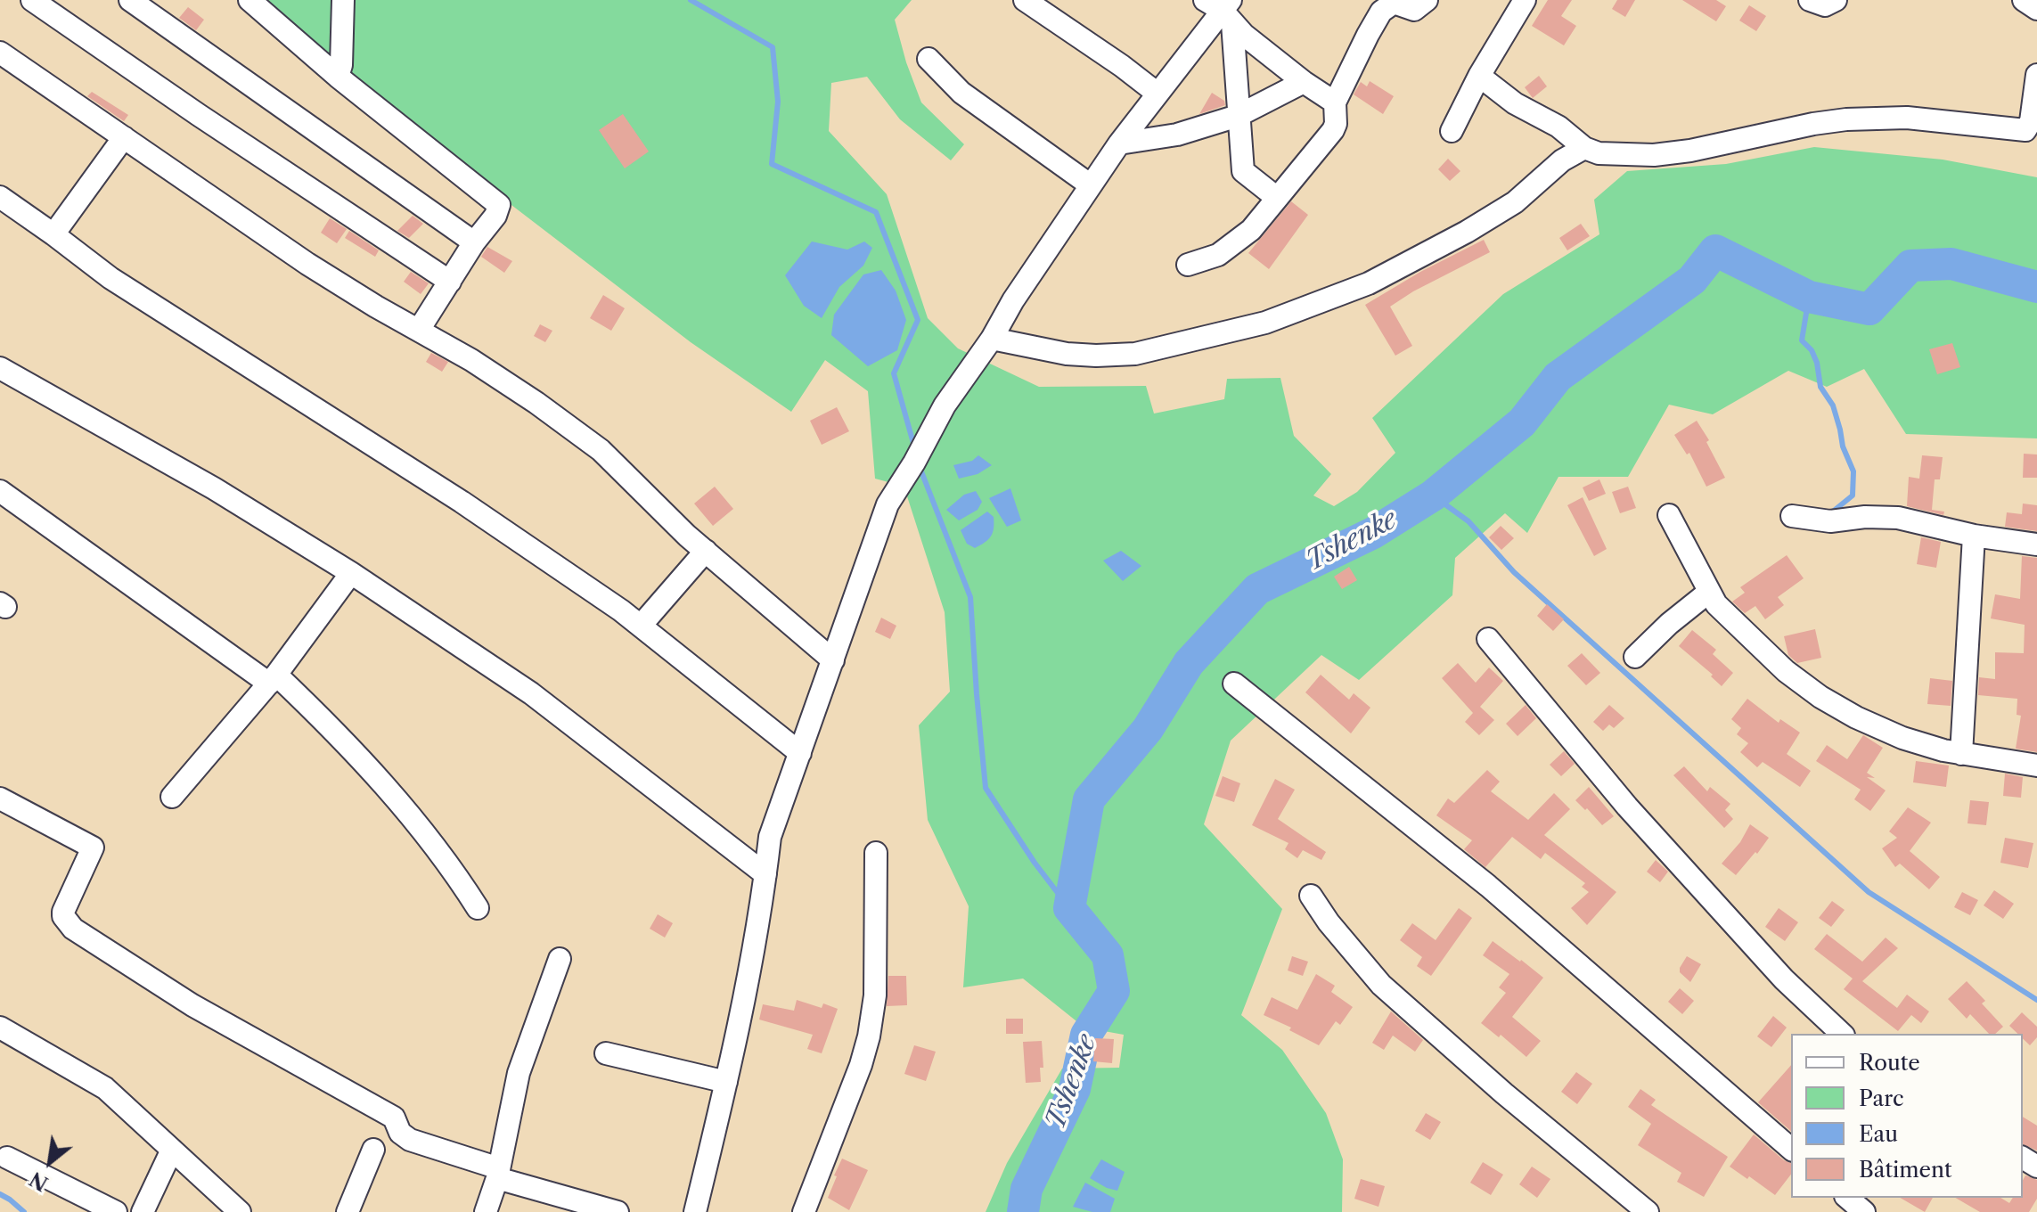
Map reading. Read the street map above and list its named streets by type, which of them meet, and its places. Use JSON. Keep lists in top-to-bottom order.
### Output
{
  "water": ["Tshenke"],
  "legend": [
    "Route",
    "Parc",
    "Eau",
    "Bâtiment"
  ],
  "north": "bottom left"
}
